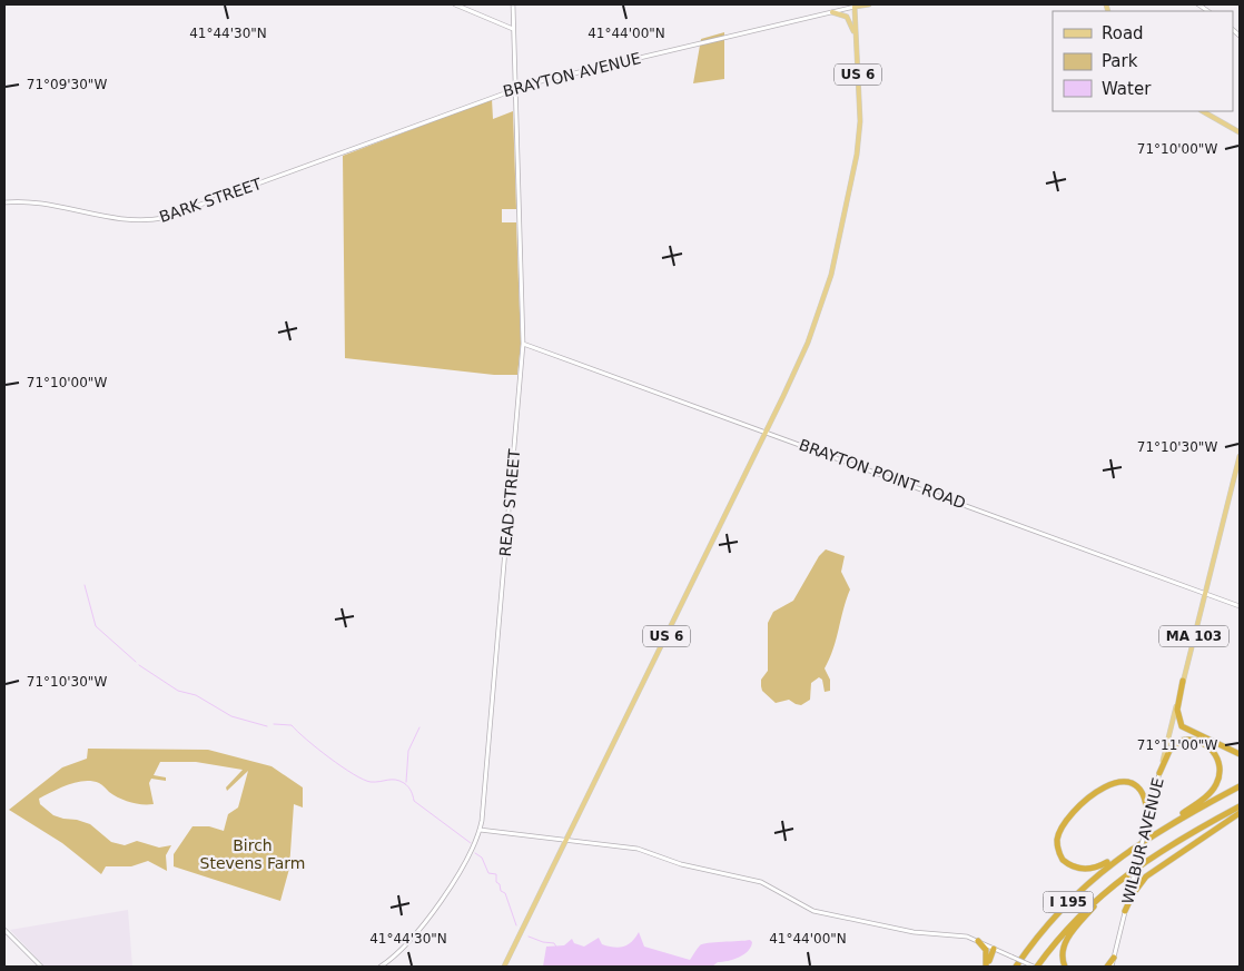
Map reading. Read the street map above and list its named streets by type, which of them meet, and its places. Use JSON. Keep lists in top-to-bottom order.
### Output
{
  "streets": {
    "highway": ["I 195"],
    "main road": [
      "BRAYTON AVENUE",
      "US 6",
      "BARK STREET",
      "BRAYTON POINT ROAD",
      "READ STREET",
      "MA 103",
      "WILBUR AVENUE"
    ]
  },
  "crossings": [
    ["BRAYTON AVENUE", "US 6"],
    ["BRAYTON AVENUE", "BARK STREET"],
    ["BRAYTON AVENUE", "READ STREET"],
    ["US 6", "BRAYTON POINT ROAD"],
    ["BRAYTON POINT ROAD", "READ STREET"],
    ["BRAYTON POINT ROAD", "WILBUR AVENUE"]
  ],
  "parks": ["Birch Stevens Farm"],
  "legend": ["Road", "Park", "Water"],
  "coordinates": [
    "41°44'30\"N",
    "41°44'00\"N",
    "71°09'30\"W",
    "71°10'00\"W",
    "71°10'30\"W",
    "71°11'00\"W"
  ]
}
